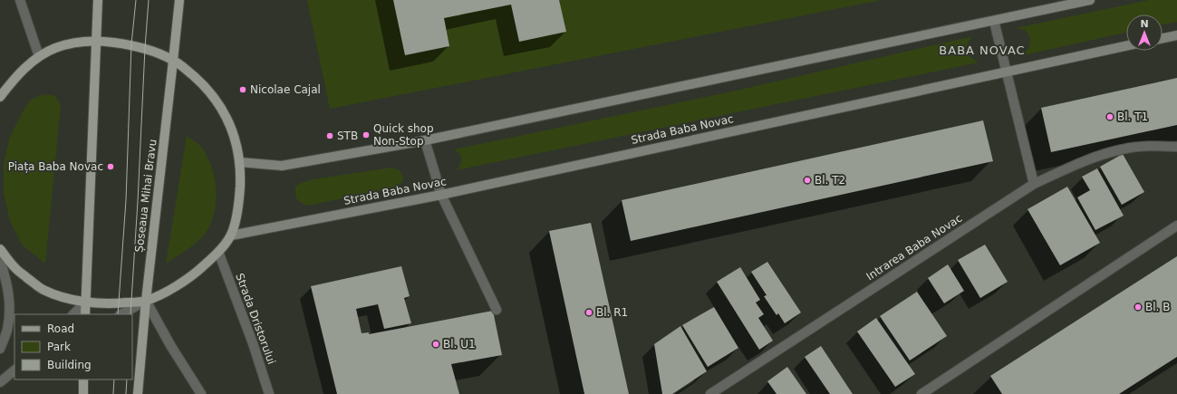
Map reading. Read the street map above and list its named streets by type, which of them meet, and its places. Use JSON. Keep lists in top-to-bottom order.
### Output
{
  "streets": {
    "main road": ["Strada Baba Novac", "Șoseaua Mihai Bravu"],
    "street": ["Intrarea Baba Novac", "Strada Dristorului"]
  },
  "districts": ["BABA NOVAC"],
  "places": [
    "Nicolae Cajal",
    "Bl. T1",
    "Quick shop Non-Stop",
    "STB",
    "Piața Baba Novac",
    "Bl. T2",
    "Bl. B",
    "Bl. R1",
    "Bl. U1"
  ],
  "legend": ["Road", "Park", "Building"],
  "north": "top"
}
